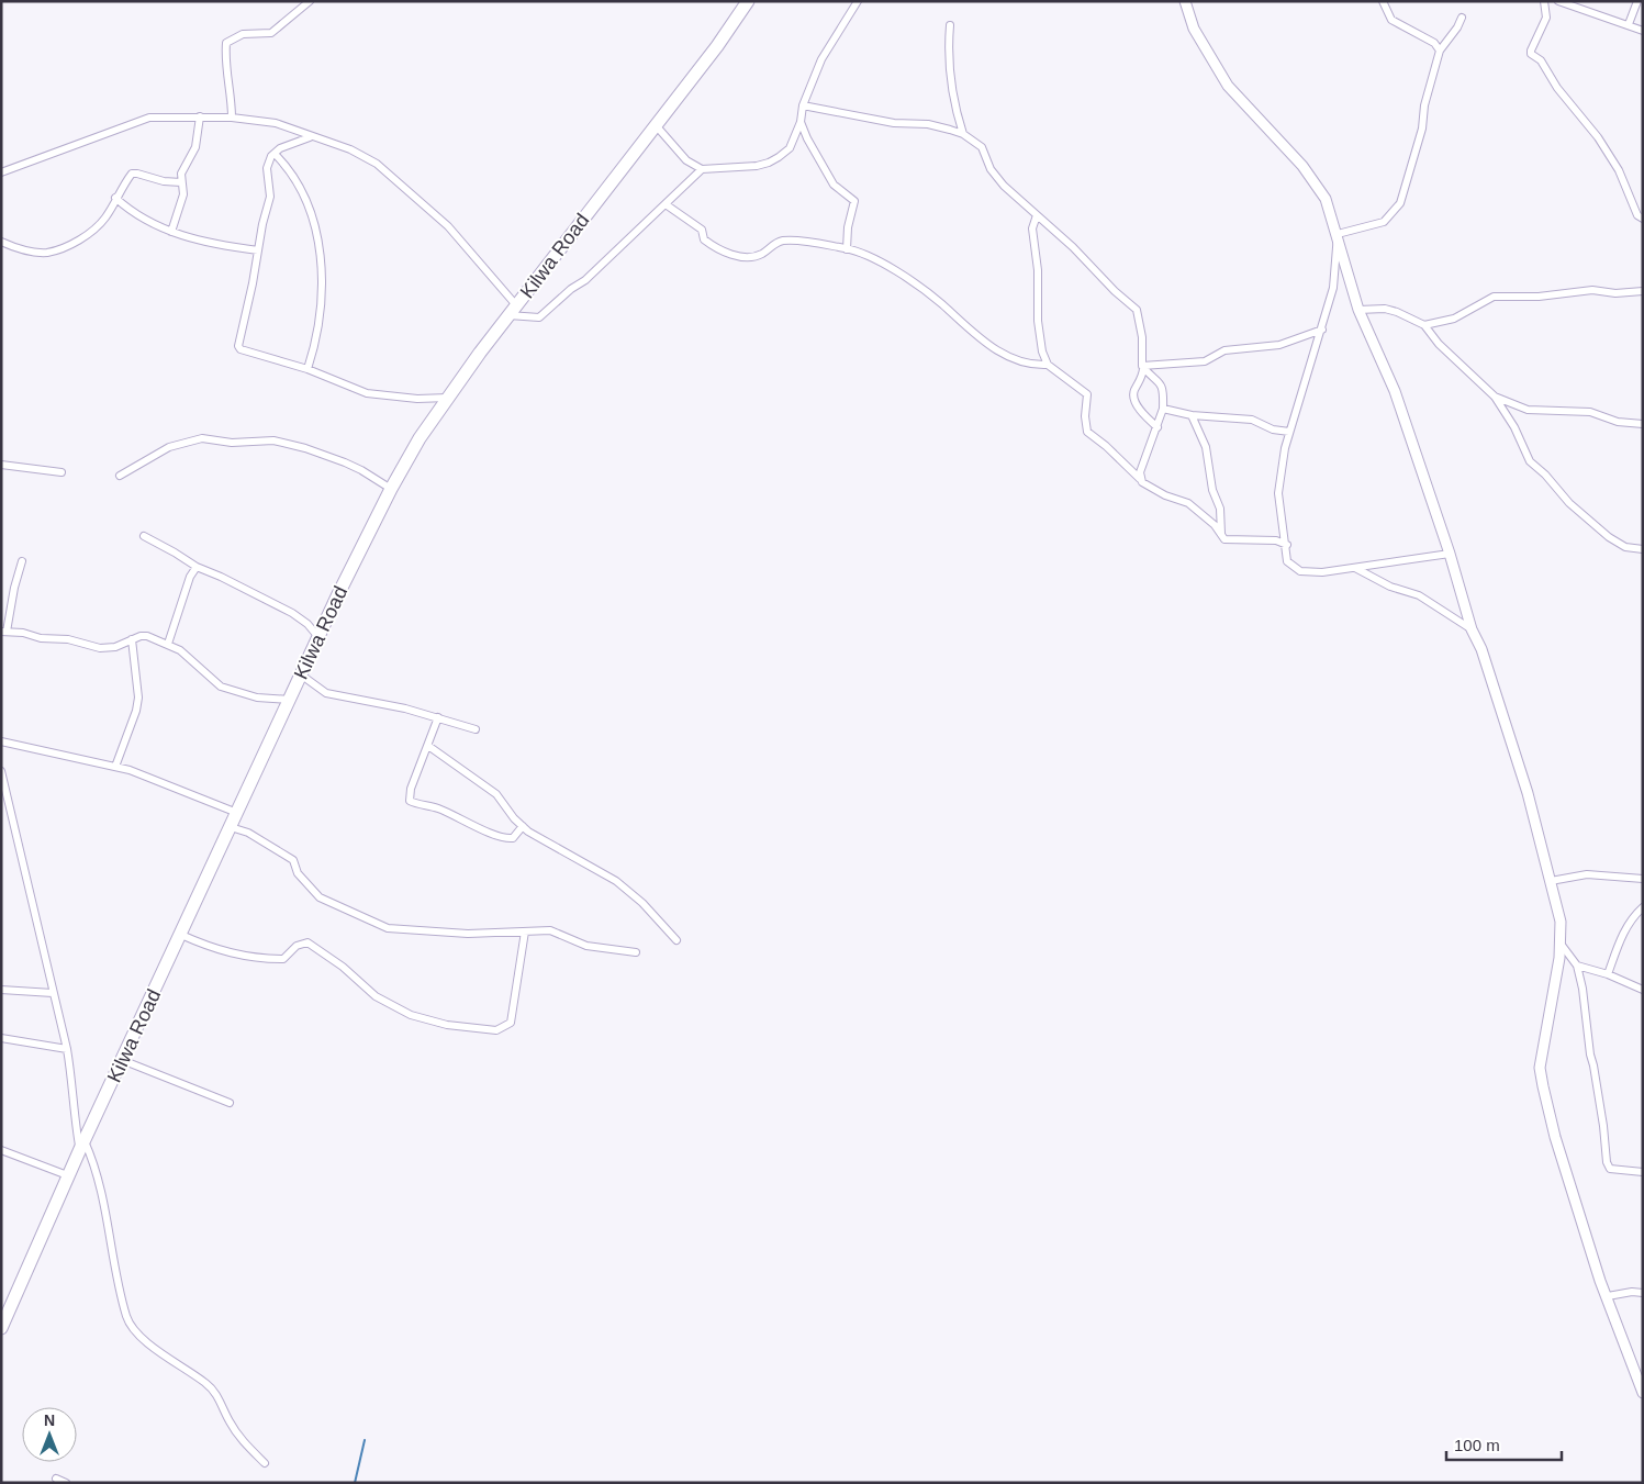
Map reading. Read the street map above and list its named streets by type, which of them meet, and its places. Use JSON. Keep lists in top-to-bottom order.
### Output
{
  "streets": {
    "highway": ["Kilwa Road"]
  },
  "scale_bar": "100 m",
  "north": "top"
}
